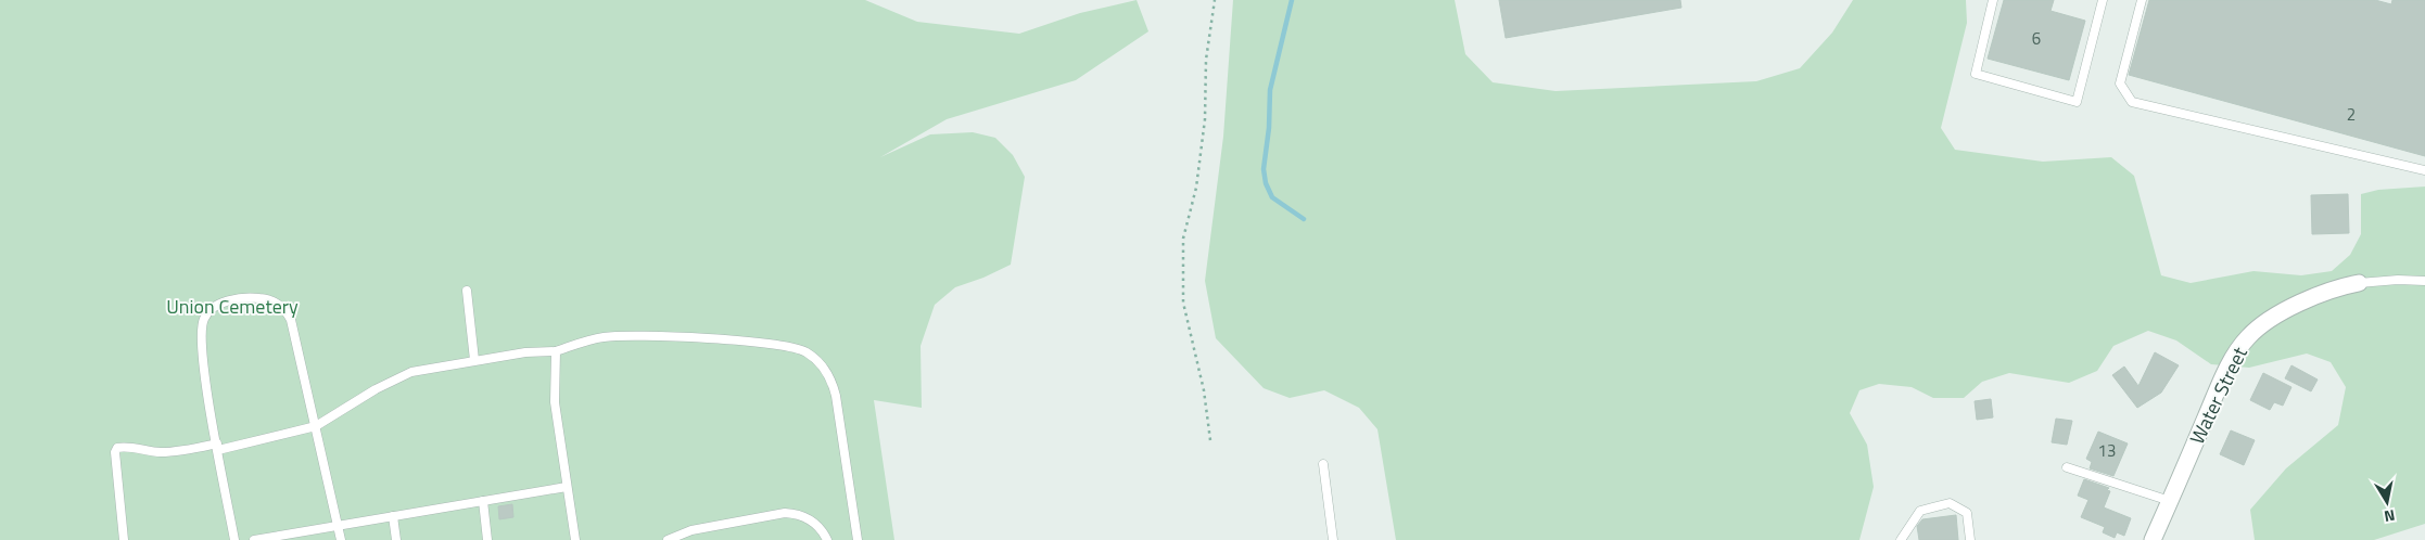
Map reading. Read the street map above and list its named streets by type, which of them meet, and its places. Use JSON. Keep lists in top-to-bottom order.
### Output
{
  "streets": {
    "street": ["Water Street"]
  },
  "parks": ["Union Cemetery"],
  "house_numbers": ["6", "2", "13"],
  "north": "bottom"
}
